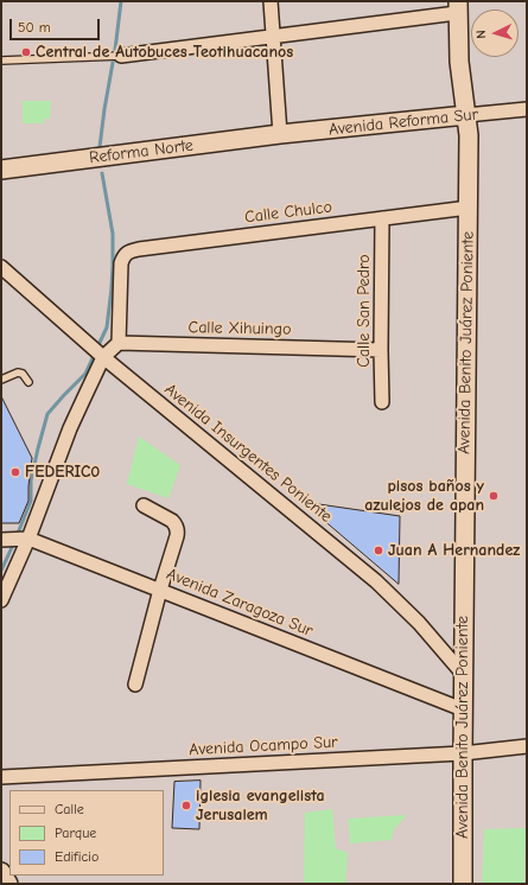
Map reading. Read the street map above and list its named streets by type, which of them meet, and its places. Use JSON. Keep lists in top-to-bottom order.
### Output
{
  "streets": {
    "main road": ["Avenida Reforma Sur", "Reforma Norte", "Avenida Benito Juárez Poniente"],
    "street": [
      "Calle Chulco",
      "Calle San Pedro",
      "Calle Xihuingo",
      "Avenida Insurgentes Poniente",
      "Avenida Zaragoza Sur",
      "Avenida Ocampo Sur"
    ]
  },
  "crossings": [
    ["Avenida Reforma Sur", "Reforma Norte"],
    ["Avenida Reforma Sur", "Avenida Benito Juárez Poniente"],
    ["Calle Chulco", "Calle San Pedro"],
    ["Calle Chulco", "Calle Xihuingo"],
    ["Calle Chulco", "Avenida Benito Juárez Poniente"],
    ["Calle San Pedro", "Calle Xihuingo"],
    ["Avenida Benito Juárez Poniente", "Avenida Insurgentes Poniente"],
    ["Avenida Benito Juárez Poniente", "Avenida Zaragoza Sur"],
    ["Avenida Benito Juárez Poniente", "Avenida Ocampo Sur"]
  ],
  "places": [
    "Central de Autobuces Teotihuacanos",
    "FEDERIC0",
    "pisos baños y azulejos de apan",
    "Juan A Hernandez",
    "iglesia evangelista Jerusalem"
  ],
  "legend": ["Calle", "Parque", "Edificio"],
  "scale_bar": "50 m",
  "north": "left"
}
